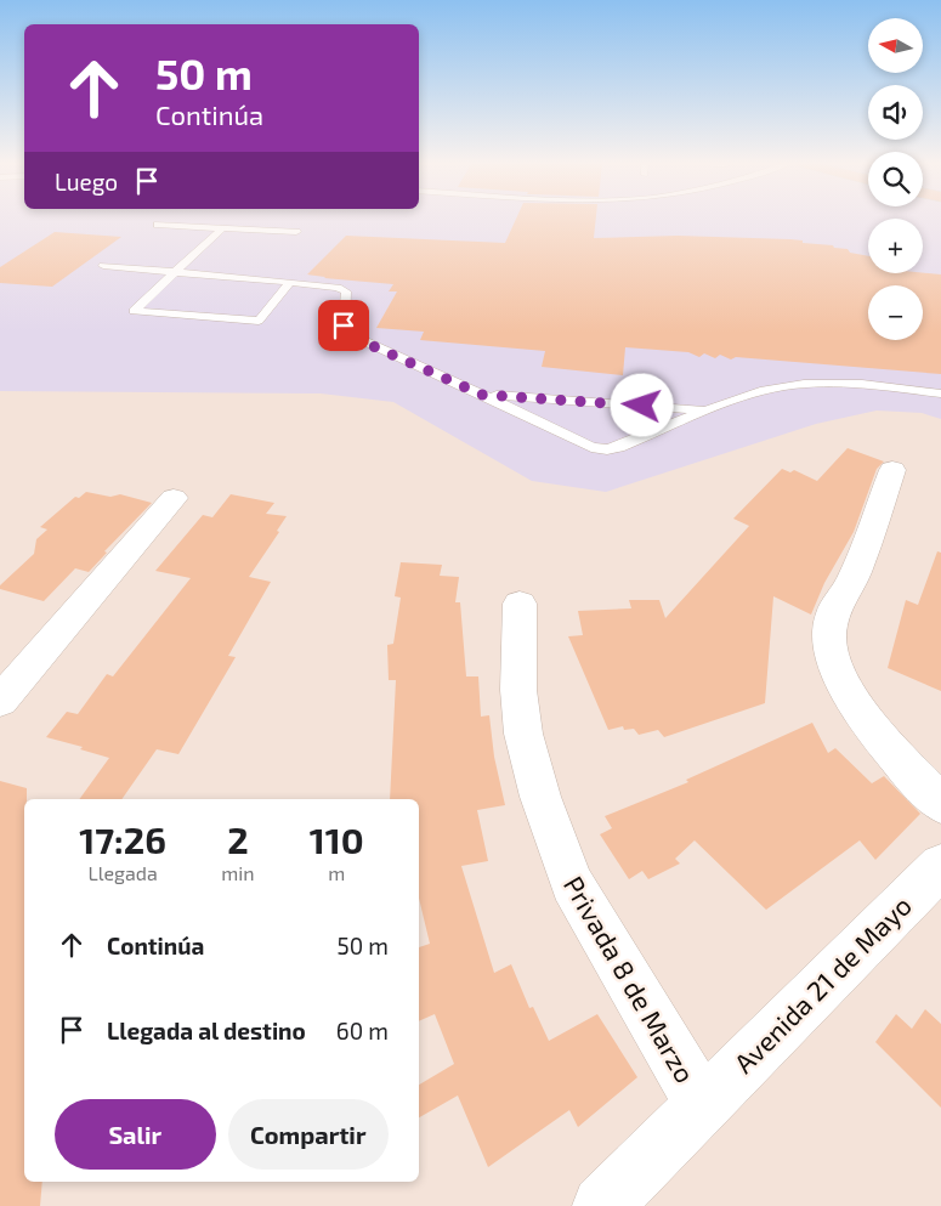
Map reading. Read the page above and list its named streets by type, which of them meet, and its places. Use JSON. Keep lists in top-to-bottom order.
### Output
{
  "streets": {
    "street": ["Privada 8 de Marzo", "Avenida 21 de Mayo"]
  },
  "crossings": [
    ["Privada 8 de Marzo", "Avenida 21 de Mayo"]
  ],
  "north": "left",
  "page": {
    "map_buttons": ["+", "−"],
    "turn": ["50 m", "Continúa"],
    "then": "Luego",
    "eta": [
      "17:26",
      "Llegada",
      "2",
      "min",
      "110",
      "m"
    ],
    "list": [
      {
        "name": "Continúa",
        "value": "50 m"
      },
      {
        "name": "Llegada al destino",
        "value": "60 m"
      }
    ],
    "buttons": ["Salir", "Compartir"]
  }
}
